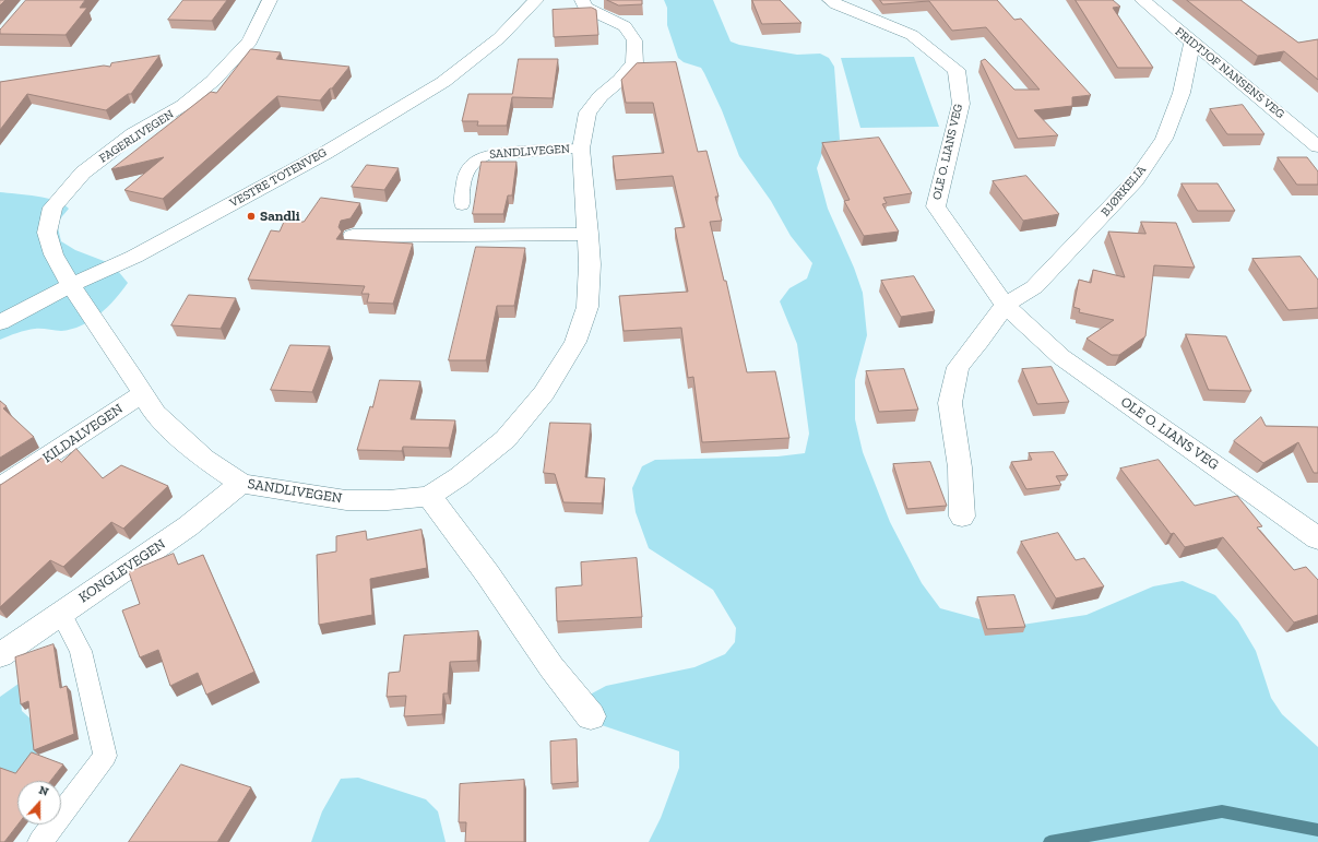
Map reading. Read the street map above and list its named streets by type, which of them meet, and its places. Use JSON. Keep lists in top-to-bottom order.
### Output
{
  "streets": {
    "street": [
      "FRIDTJOF NANSENS VEG",
      "FAGERLIVEGEN",
      "SANDLIVEGEN",
      "OLE O. LIANS VEG",
      "VESTRE TOTENVEG",
      "BJØRKELIA",
      "KILDALVEGEN",
      "KONGLEVEGEN"
    ]
  },
  "crossings": [
    ["FRIDTJOF NANSENS VEG", "BJØRKELIA"],
    ["FAGERLIVEGEN", "SANDLIVEGEN"],
    ["FAGERLIVEGEN", "VESTRE TOTENVEG"],
    ["SANDLIVEGEN", "VESTRE TOTENVEG"],
    ["SANDLIVEGEN", "KILDALVEGEN"],
    ["SANDLIVEGEN", "KONGLEVEGEN"],
    ["OLE O. LIANS VEG", "BJØRKELIA"]
  ],
  "places": ["Sandli"],
  "north": "top"
}
